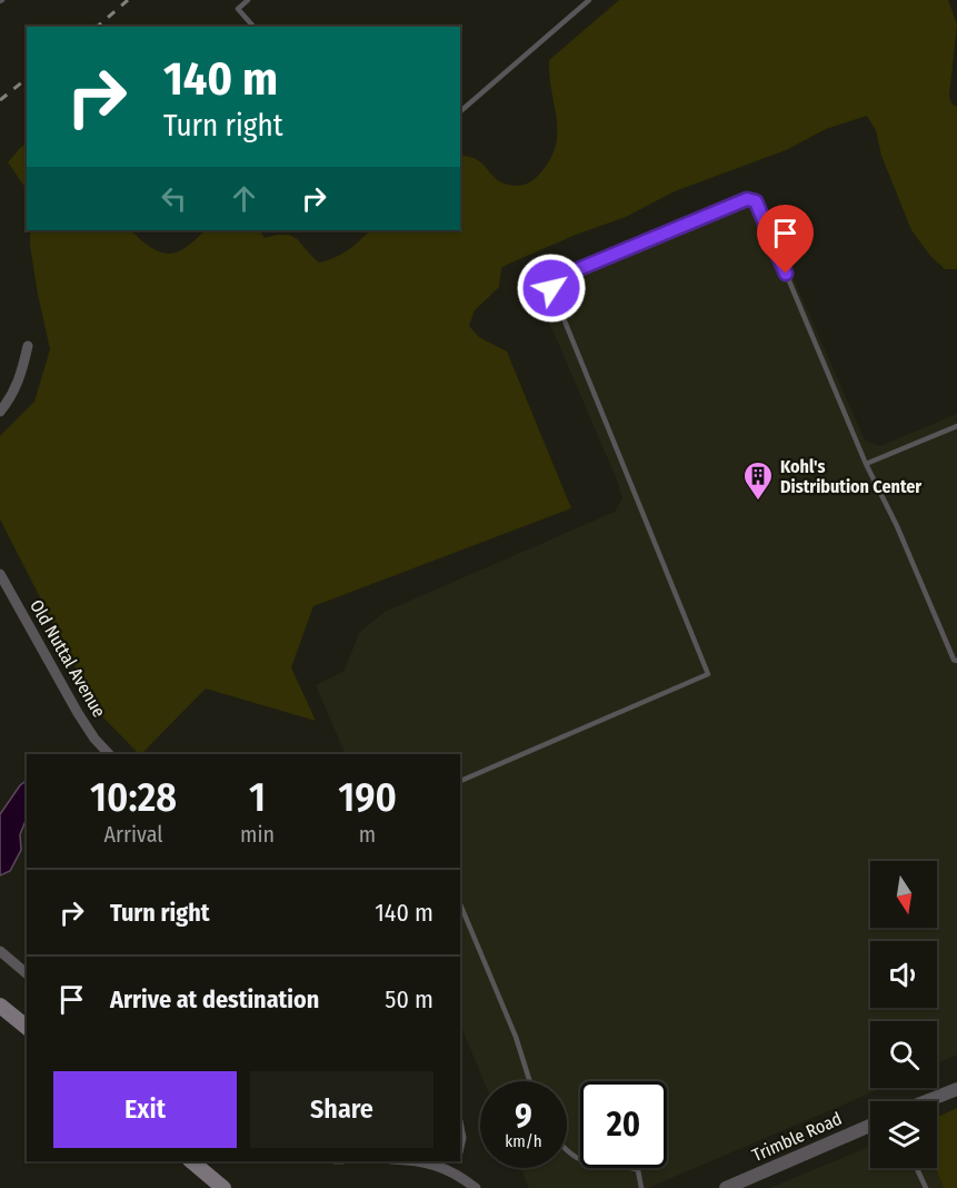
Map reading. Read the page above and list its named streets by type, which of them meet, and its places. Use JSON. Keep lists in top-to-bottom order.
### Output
{
  "streets": {
    "street": ["Old Nuttal Avenue", "Trimble Road"]
  },
  "places": {
    "building": ["Kohl's Distribution Center"]
  },
  "north": "bottom",
  "page": {
    "turn": ["140 m", "Turn right"],
    "eta": [
      "10:28",
      "Arrival",
      "1",
      "min",
      "190",
      "m"
    ],
    "list": [
      {
        "name": "Turn right",
        "value": "140 m"
      },
      {
        "name": "Arrive at destination",
        "value": "50 m"
      }
    ],
    "buttons": ["Exit", "Share"],
    "speed": "9 km/h",
    "limit": "20"
  }
}
